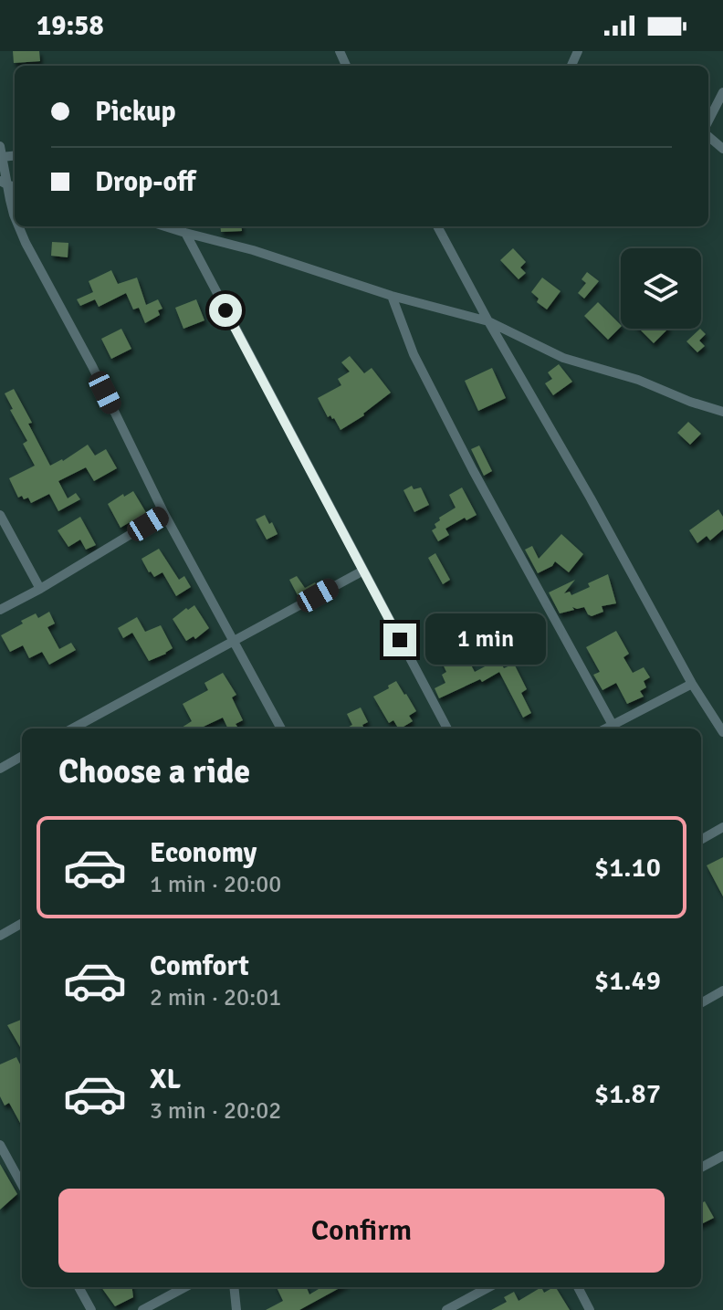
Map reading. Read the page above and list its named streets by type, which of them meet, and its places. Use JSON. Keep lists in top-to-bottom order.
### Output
{
  "page": {
    "status": "19:58",
    "banner": ["Pickup", "Drop-off"],
    "bubble": "1 min",
    "heading": "Choose a ride",
    "list": [
      {
        "name": "Economy",
        "note": "1 min · 20:00",
        "value": "$1.10"
      },
      {
        "name": "Comfort",
        "note": "2 min · 20:01",
        "value": "$1.49"
      },
      {
        "name": "XL",
        "note": "3 min · 20:02",
        "value": "$1.87"
      }
    ],
    "buttons": "Confirm"
  }
}
